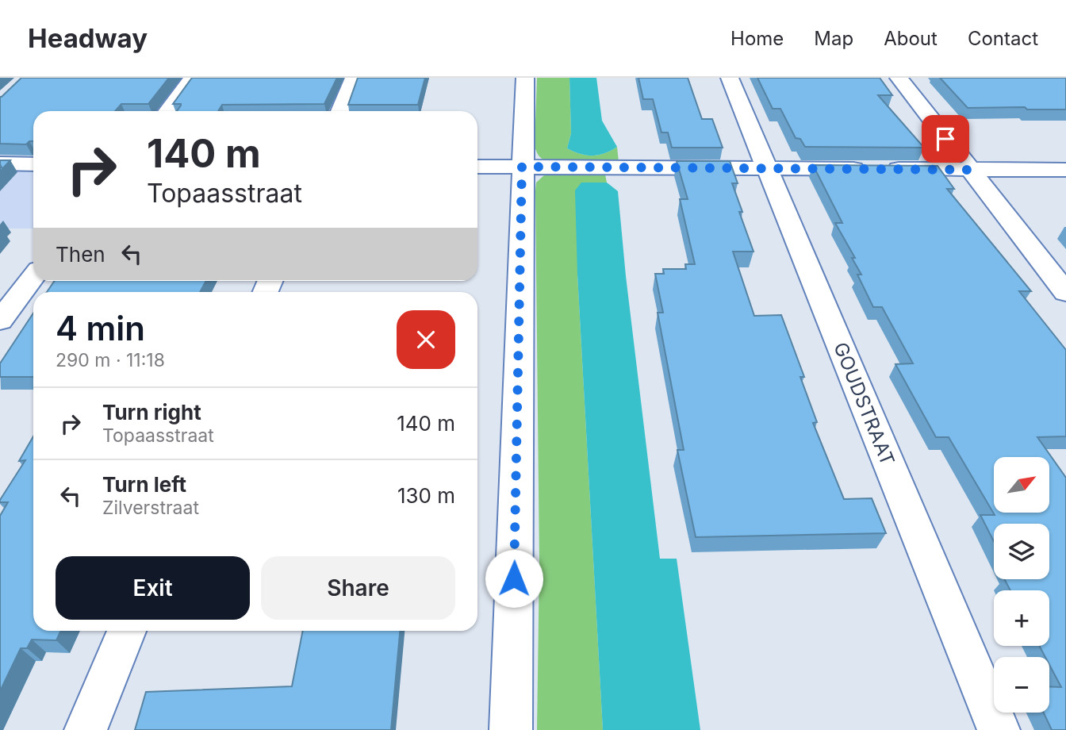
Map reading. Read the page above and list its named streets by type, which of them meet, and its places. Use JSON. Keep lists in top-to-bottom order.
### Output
{
  "streets": {
    "street": ["GOUDSTRAAT"]
  },
  "north": "top right",
  "page": {
    "header": "Headway",
    "nav": [
      "Home",
      "Map",
      "About",
      "Contact"
    ],
    "turn": ["140 m", "Topaasstraat"],
    "then": "Then",
    "heading": ["4 min", "290 m · 11:18"],
    "list": [
      {
        "name": "Turn right",
        "note": "Topaasstraat",
        "value": "140 m"
      },
      {
        "name": "Turn left",
        "note": "Zilverstraat",
        "value": "130 m"
      }
    ],
    "map_buttons": ["+", "−"],
    "buttons": ["Exit", "Share"]
  }
}
